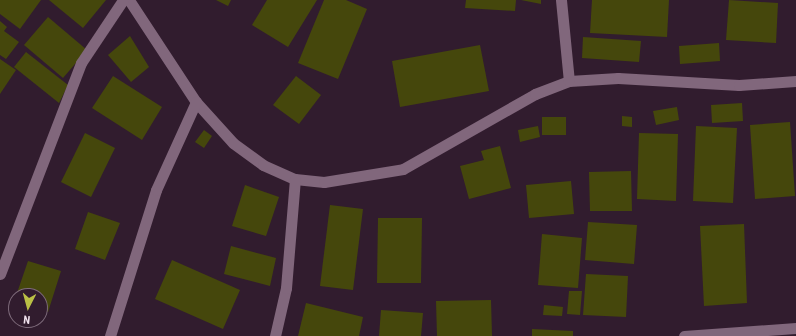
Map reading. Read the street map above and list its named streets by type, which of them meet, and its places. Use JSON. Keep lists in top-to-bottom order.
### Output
{
  "north": "bottom"
}
